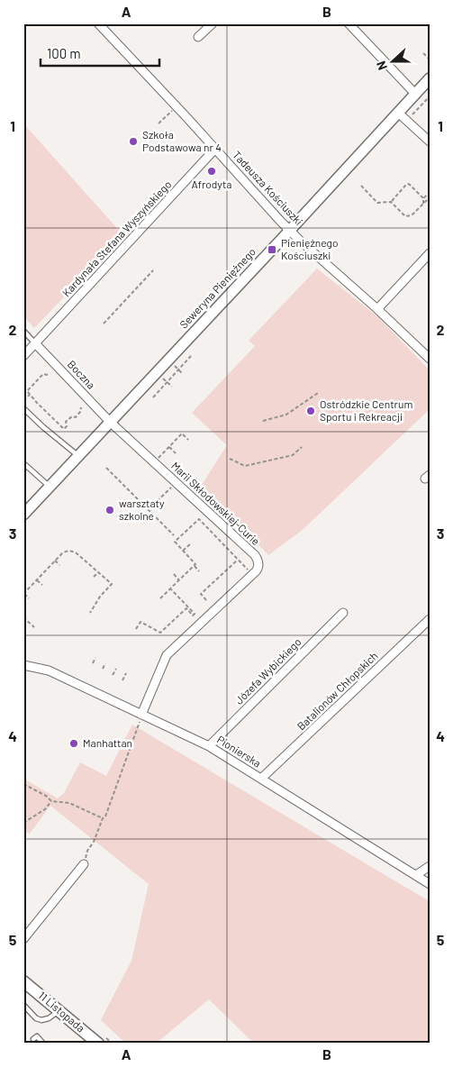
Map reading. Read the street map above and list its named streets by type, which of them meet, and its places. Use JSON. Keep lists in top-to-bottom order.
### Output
{
  "streets": {
    "main road": ["11 Listopada"],
    "street": [
      "Tadeusza Kościuszki",
      "Kardynała Stefana Wyszyńskiego",
      "Seweryna Pieniężnego",
      "Boczna",
      "Marii Skłodowskiej-Curie",
      "Józefa Wybickiego",
      "Batalionów Chłopskich",
      "Pionierska"
    ]
  },
  "crossings": [
    ["Tadeusza Kościuszki", "Kardynała Stefana Wyszyńskiego"],
    ["Tadeusza Kościuszki", "Seweryna Pieniężnego"],
    ["Kardynała Stefana Wyszyńskiego", "Boczna"],
    ["Seweryna Pieniężnego", "Boczna"],
    ["Seweryna Pieniężnego", "Marii Skłodowskiej-Curie"],
    ["Boczna", "Marii Skłodowskiej-Curie"],
    ["Józefa Wybickiego", "Pionierska"],
    ["Batalionów Chłopskich", "Pionierska"]
  ],
  "places": {
    "other": [
      "Szkoła Podstawowa nr 4",
      "Afrodyta",
      "Ostródzkie Centrum Sportu i Rekreacji",
      "warsztaty szkolne",
      "Manhattan"
    ],
    "transit": ["Pieniężnego Kościuszki"]
  },
  "scale_bar": "100 m",
  "north": "left",
  "grid": {
    "columns": ["A", "B"],
    "rows": [
      "1",
      "2",
      "3",
      "4",
      "5"
    ]
  }
}
